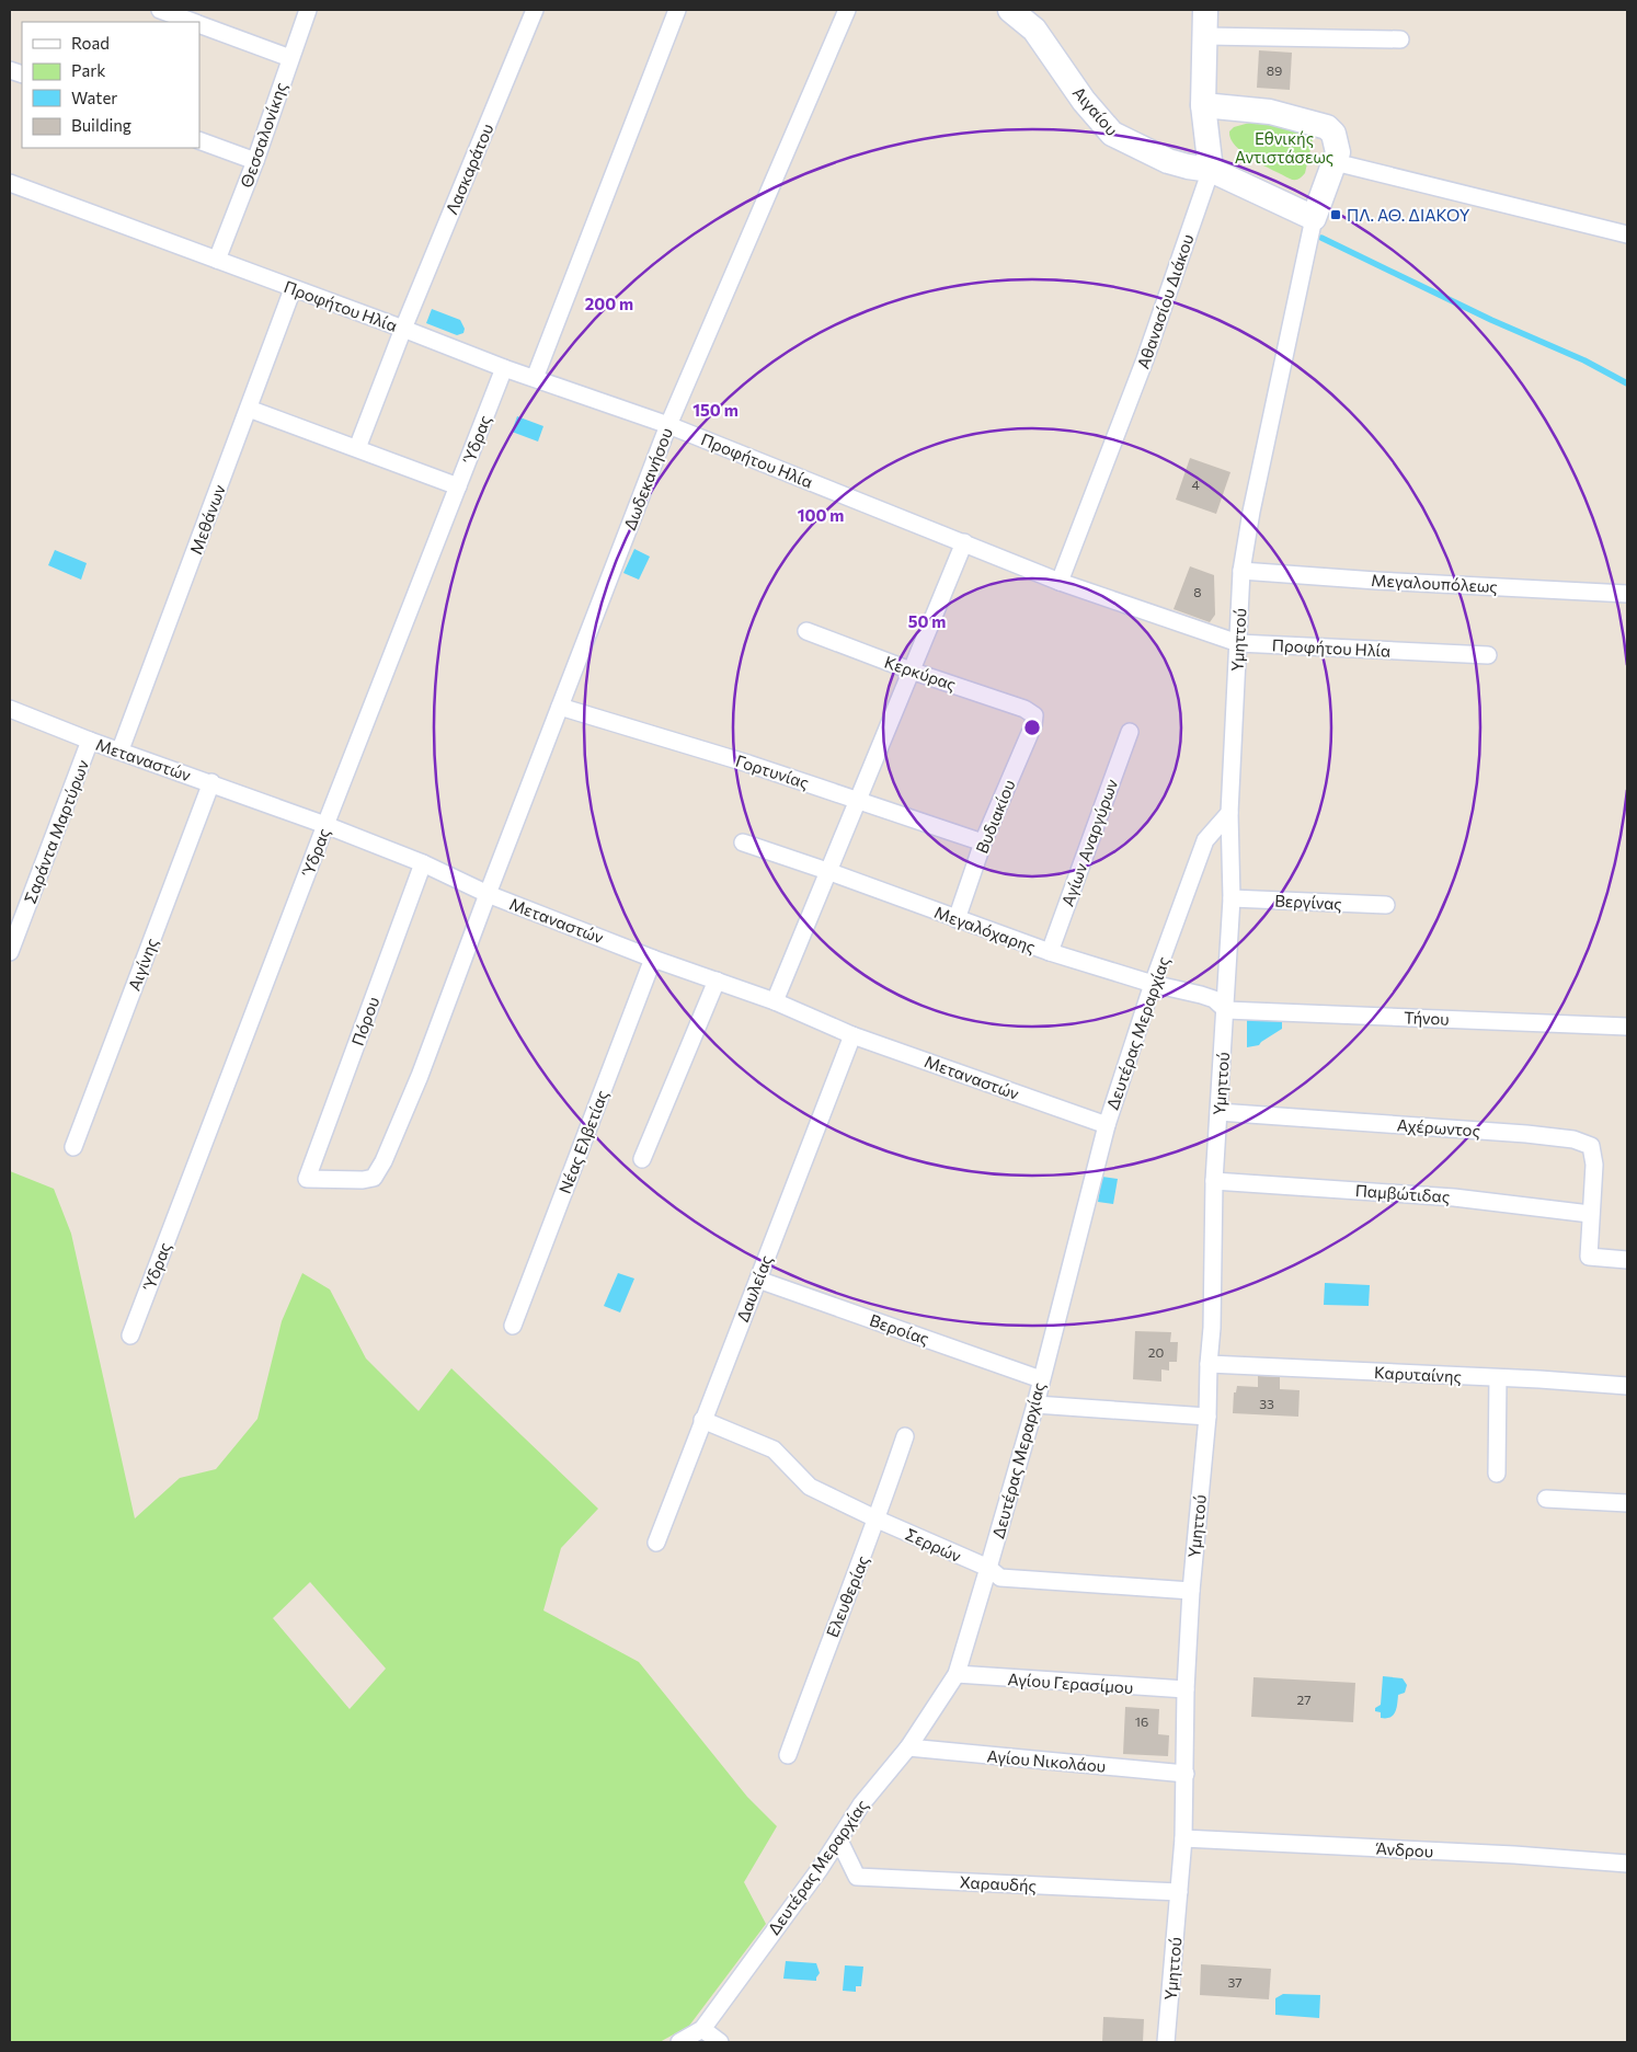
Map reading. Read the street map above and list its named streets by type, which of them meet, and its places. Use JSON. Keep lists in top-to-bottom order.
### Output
{
  "streets": {
    "street": [
      "Αιγαίου",
      "Θεσσαλονίκης",
      "Λασκαράτου",
      "Αθανασίου Διάκου",
      "Προφήτου Ηλία",
      "Ύδρας",
      "Δωδεκανήσου",
      "Μεθάνων",
      "Μεγαλουπόλεως",
      "Υμηττού",
      "Κερκύρας",
      "Μεταναστών",
      "Γορτυνίας",
      "Βυδιακίου",
      "Σαράντα Μαρτύρων",
      "Αγίων Αναργύρων",
      "Βεργίνας",
      "Μεγαλόχαρης",
      "Αιγίνης",
      "Τήνου",
      "Πόρου",
      "Δευτέρας Μεραρχίας",
      "Αχέρωντος",
      "Νέας Ελβετίας",
      "Παμβώτιδας",
      "Δαυλείας",
      "Βεροίας",
      "Καρυταίνης",
      "Σερρών",
      "Ελευθερίας",
      "Αγίου Γερασίμου",
      "Αγίου Νικολάου",
      "Άνδρου",
      "Χαραυδής"
    ]
  },
  "crossings": [
    ["Αιγαίου", "Αθανασίου Διάκου"],
    ["Αιγαίου", "Υμηττού"],
    ["Θεσσαλονίκης", "Προφήτου Ηλία"],
    ["Λασκαράτου", "Προφήτου Ηλία"],
    ["Αθανασίου Διάκου", "Προφήτου Ηλία"],
    ["Αθανασίου Διάκου", "Υμηττού"],
    ["Προφήτου Ηλία", "Ύδρας"],
    ["Προφήτου Ηλία", "Δωδεκανήσου"],
    ["Προφήτου Ηλία", "Μεθάνων"],
    ["Προφήτου Ηλία", "Υμηττού"],
    ["Ύδρας", "Μεταναστών"],
    ["Δωδεκανήσου", "Μεταναστών"],
    ["Δωδεκανήσου", "Γορτυνίας"],
    ["Δωδεκανήσου", "Πόρου"],
    ["Μεθάνων", "Μεταναστών"],
    ["Μεγαλουπόλεως", "Υμηττού"],
    ["Υμηττού", "Βεργίνας"],
    ["Υμηττού", "Μεγαλόχαρης"],
    ["Υμηττού", "Τήνου"],
    ["Υμηττού", "Δευτέρας Μεραρχίας"],
    ["Υμηττού", "Αχέρωντος"],
    ["Υμηττού", "Παμβώτιδας"],
    ["Υμηττού", "Καρυταίνης"],
    ["Υμηττού", "Σερρών"],
    ["Υμηττού", "Αγίου Γερασίμου"],
    ["Υμηττού", "Αγίου Νικολάου"],
    ["Υμηττού", "Άνδρου"],
    ["Υμηττού", "Χαραυδής"],
    ["Κερκύρας", "Βυδιακίου"],
    ["Μεταναστών", "Σαράντα Μαρτύρων"],
    ["Μεταναστών", "Αιγίνης"],
    ["Μεταναστών", "Πόρου"],
    ["Μεταναστών", "Δευτέρας Μεραρχίας"],
    ["Μεταναστών", "Νέας Ελβετίας"],
    ["Μεταναστών", "Δαυλείας"],
    ["Γορτυνίας", "Βυδιακίου"],
    ["Βυδιακίου", "Μεγαλόχαρης"],
    ["Αγίων Αναργύρων", "Μεγαλόχαρης"],
    ["Μεγαλόχαρης", "Τήνου"],
    ["Μεγαλόχαρης", "Δευτέρας Μεραρχίας"],
    ["Δευτέρας Μεραρχίας", "Βεροίας"],
    ["Δευτέρας Μεραρχίας", "Σερρών"],
    ["Δευτέρας Μεραρχίας", "Αγίου Γερασίμου"],
    ["Δευτέρας Μεραρχίας", "Αγίου Νικολάου"],
    ["Δευτέρας Μεραρχίας", "Χαραυδής"],
    ["Αχέρωντος", "Παμβώτιδας"],
    ["Δαυλείας", "Βεροίας"],
    ["Δαυλείας", "Σερρών"],
    ["Σερρών", "Ελευθερίας"]
  ],
  "parks": ["Εθνικής Αντιστάσεως"],
  "places": {
    "transit": ["ΠΛ. ΑΘ. ΔΙΑΚΟΥ"]
  },
  "house_numbers": [
    "89",
    "4",
    "8",
    "20",
    "33",
    "27",
    "16",
    "37"
  ],
  "legend": [
    "Road",
    "Park",
    "Water",
    "Building"
  ],
  "rings": [
    "200 m",
    "150 m",
    "100 m",
    "50 m"
  ]
}
